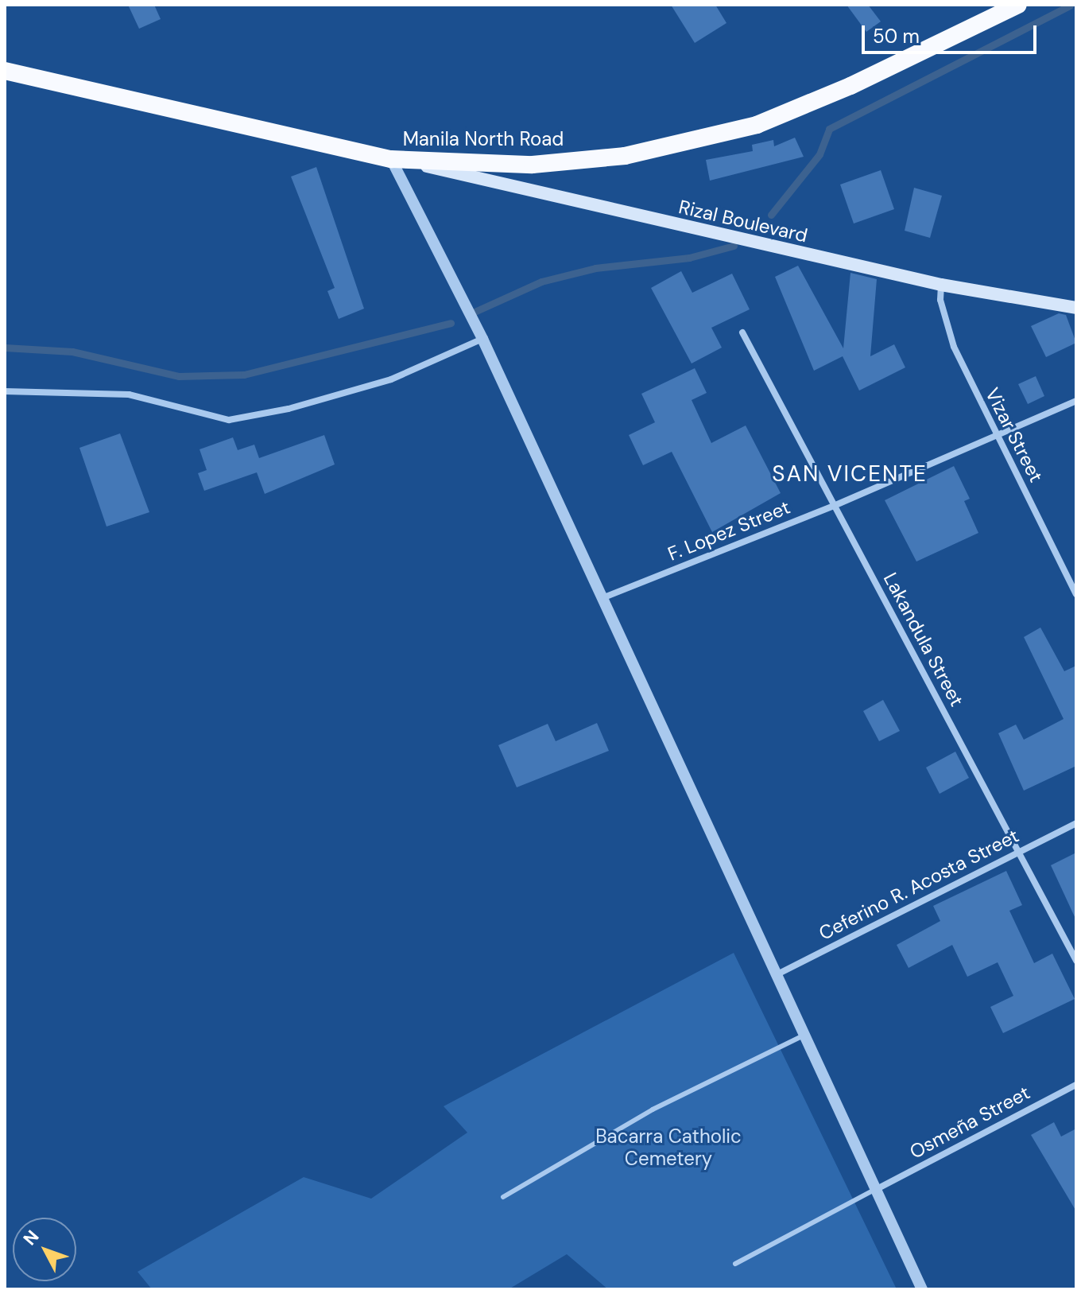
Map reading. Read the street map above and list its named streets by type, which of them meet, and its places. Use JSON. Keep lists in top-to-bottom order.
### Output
{
  "streets": {
    "highway": ["Manila North Road"],
    "main road": ["Rizal Boulevard"],
    "street": [
      "Vizar Street",
      "F. Lopez Street",
      "Lakandula Street",
      "Ceferino R. Acosta Street",
      "Osmeña Street"
    ]
  },
  "crossings": [
    ["Manila North Road", "Rizal Boulevard"],
    ["Rizal Boulevard", "Vizar Street"],
    ["Vizar Street", "F. Lopez Street"],
    ["F. Lopez Street", "Lakandula Street"],
    ["Lakandula Street", "Ceferino R. Acosta Street"]
  ],
  "districts": ["SAN VICENTE"],
  "parks": ["Bacarra Catholic Cemetery"],
  "scale_bar": "50 m",
  "north": "top left"
}
